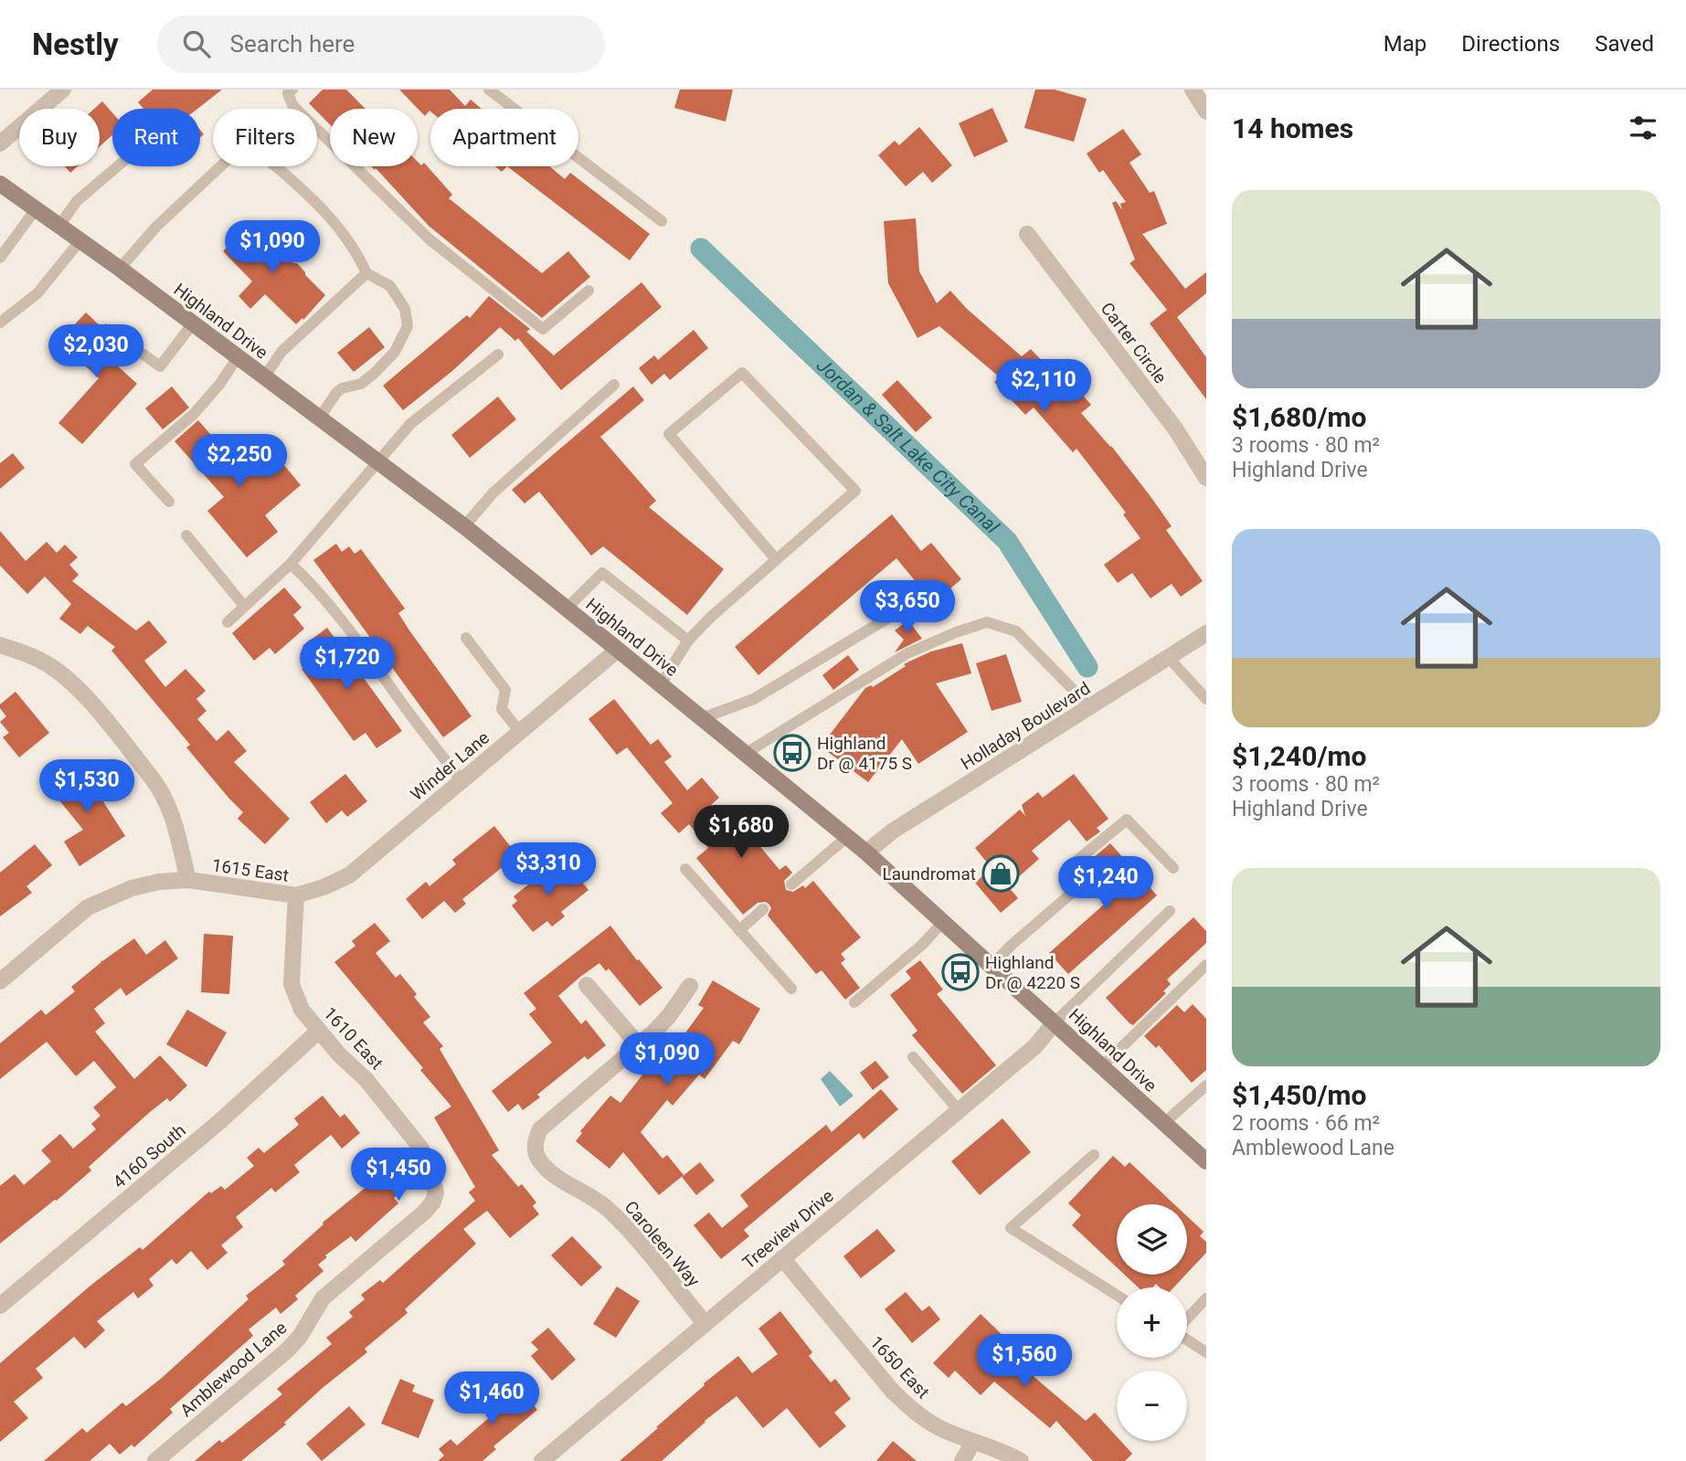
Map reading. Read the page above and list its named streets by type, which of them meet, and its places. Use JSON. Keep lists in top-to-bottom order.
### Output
{
  "streets": {
    "main road": ["Highland Drive"],
    "street": [
      "Carter Circle",
      "Holladay Boulevard",
      "Winder Lane",
      "1615 East",
      "1610 East",
      "4160 South",
      "Treeview Drive",
      "Caroleen Way",
      "1650 East",
      "Amblewood Lane"
    ]
  },
  "crossings": [
    ["Highland Drive", "Holladay Boulevard"],
    ["Highland Drive", "Winder Lane"],
    ["Highland Drive", "Treeview Drive"],
    ["Winder Lane", "1615 East"],
    ["Winder Lane", "1610 East"],
    ["1615 East", "1610 East"],
    ["1610 East", "4160 South"],
    ["1610 East", "Amblewood Lane"],
    ["Treeview Drive", "Caroleen Way"],
    ["Treeview Drive", "1650 East"]
  ],
  "water": ["Jordan & Salt Lake City Canal"],
  "places": {
    "bus stop": ["Highland Dr @ 4175 S", "Highland Dr @ 4220 S"],
    "shop": ["Laundromat"]
  },
  "page": {
    "header": "Nestly",
    "search": "Search here",
    "nav": ["Map", "Directions", "Saved"],
    "heading": "14 homes",
    "chip": [
      "Buy",
      "Rent",
      "Filters",
      "New",
      "Apartment"
    ],
    "list": [
      {
        "name": "$1,680/mo",
        "note": "3 rooms · 80 m² · Highland Drive"
      },
      {
        "name": "$1,240/mo",
        "note": "3 rooms · 80 m² · Highland Drive"
      },
      {
        "name": "$1,450/mo",
        "note": "2 rooms · 66 m² · Amblewood Lane"
      }
    ],
    "price": [
      "$1,090",
      "$2,030",
      "$2,110",
      "$2,250",
      "$3,650",
      "$1,720",
      "$1,530",
      "$1,680",
      "$3,310",
      "$1,240",
      "$1,090",
      "$1,450",
      "$1,560",
      "$1,460"
    ],
    "map_buttons": ["+", "−"]
  }
}
